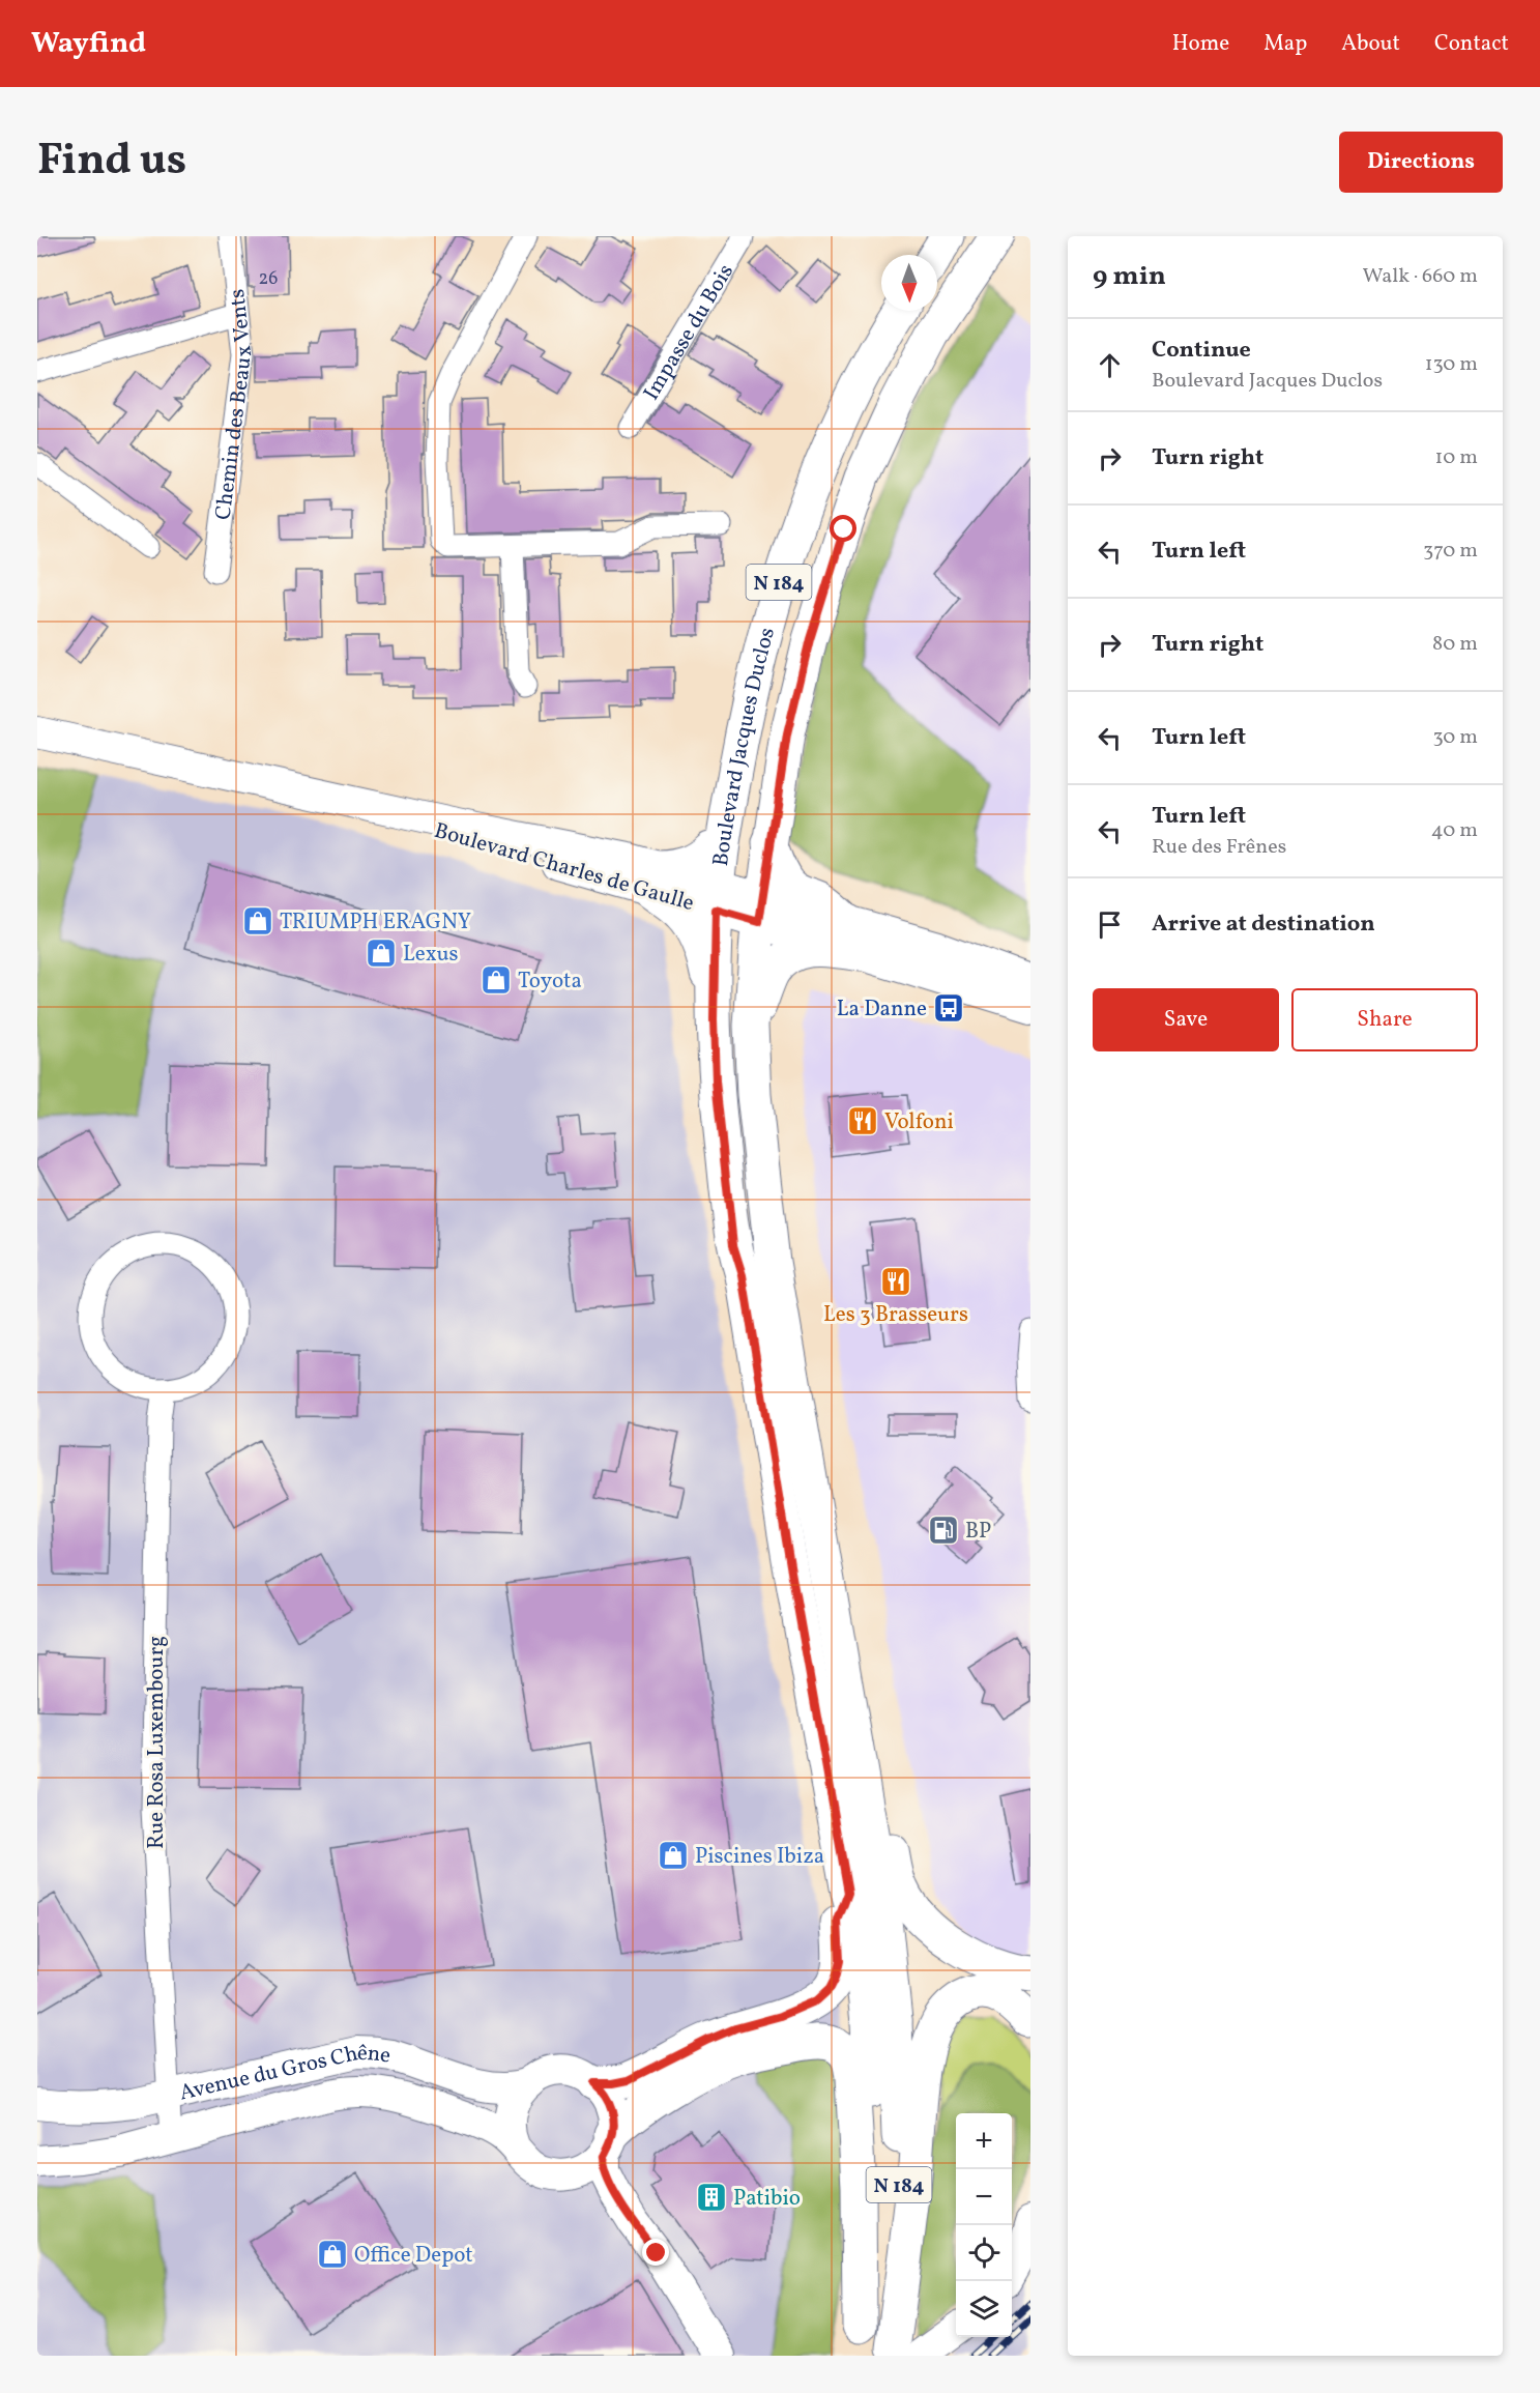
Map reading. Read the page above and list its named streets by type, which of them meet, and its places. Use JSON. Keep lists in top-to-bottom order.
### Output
{
  "streets": {
    "main road": ["N 184", "Boulevard Jacques Duclos"],
    "street": [
      "Impasse du Bois",
      "Chemin des Beaux Vents",
      "Boulevard Charles de Gaulle",
      "Rue Rosa Luxembourg",
      "Avenue du Gros Chêne"
    ]
  },
  "crossings": [
    ["N 184", "Boulevard Jacques Duclos"],
    ["N 184", "Boulevard Charles de Gaulle"],
    ["Boulevard Jacques Duclos", "Boulevard Charles de Gaulle"],
    ["Rue Rosa Luxembourg", "Avenue du Gros Chêne"]
  ],
  "places": {
    "shop": [
      "TRIUMPH ERAGNY",
      "Lexus",
      "Toyota",
      "Piscines Ibiza",
      "Office Depot"
    ],
    "bus stop": ["La Danne"],
    "restaurant": ["Volfoni", "Les 3 Brasseurs"],
    "fuel station": ["BP"],
    "building": ["Patibio"]
  },
  "house_numbers": ["26"],
  "north": "bottom",
  "page": {
    "header": "Wayfind",
    "nav": [
      "Home",
      "Map",
      "About",
      "Contact"
    ],
    "title": "Find us",
    "buttons": [
      "Directions",
      ["Save", "Share"]
    ],
    "heading": ["9 min", "Walk · 660 m"],
    "list": [
      ["Continue", "Boulevard Jacques Duclos", "130 m"],
      ["Turn right", "10 m"],
      ["Turn left", "370 m"],
      ["Turn right", "80 m"],
      ["Turn left", "30 m"],
      ["Turn left", "Rue des Frênes", "40 m"],
      "Arrive at destination"
    ],
    "map_buttons": ["+", "−"]
  }
}
